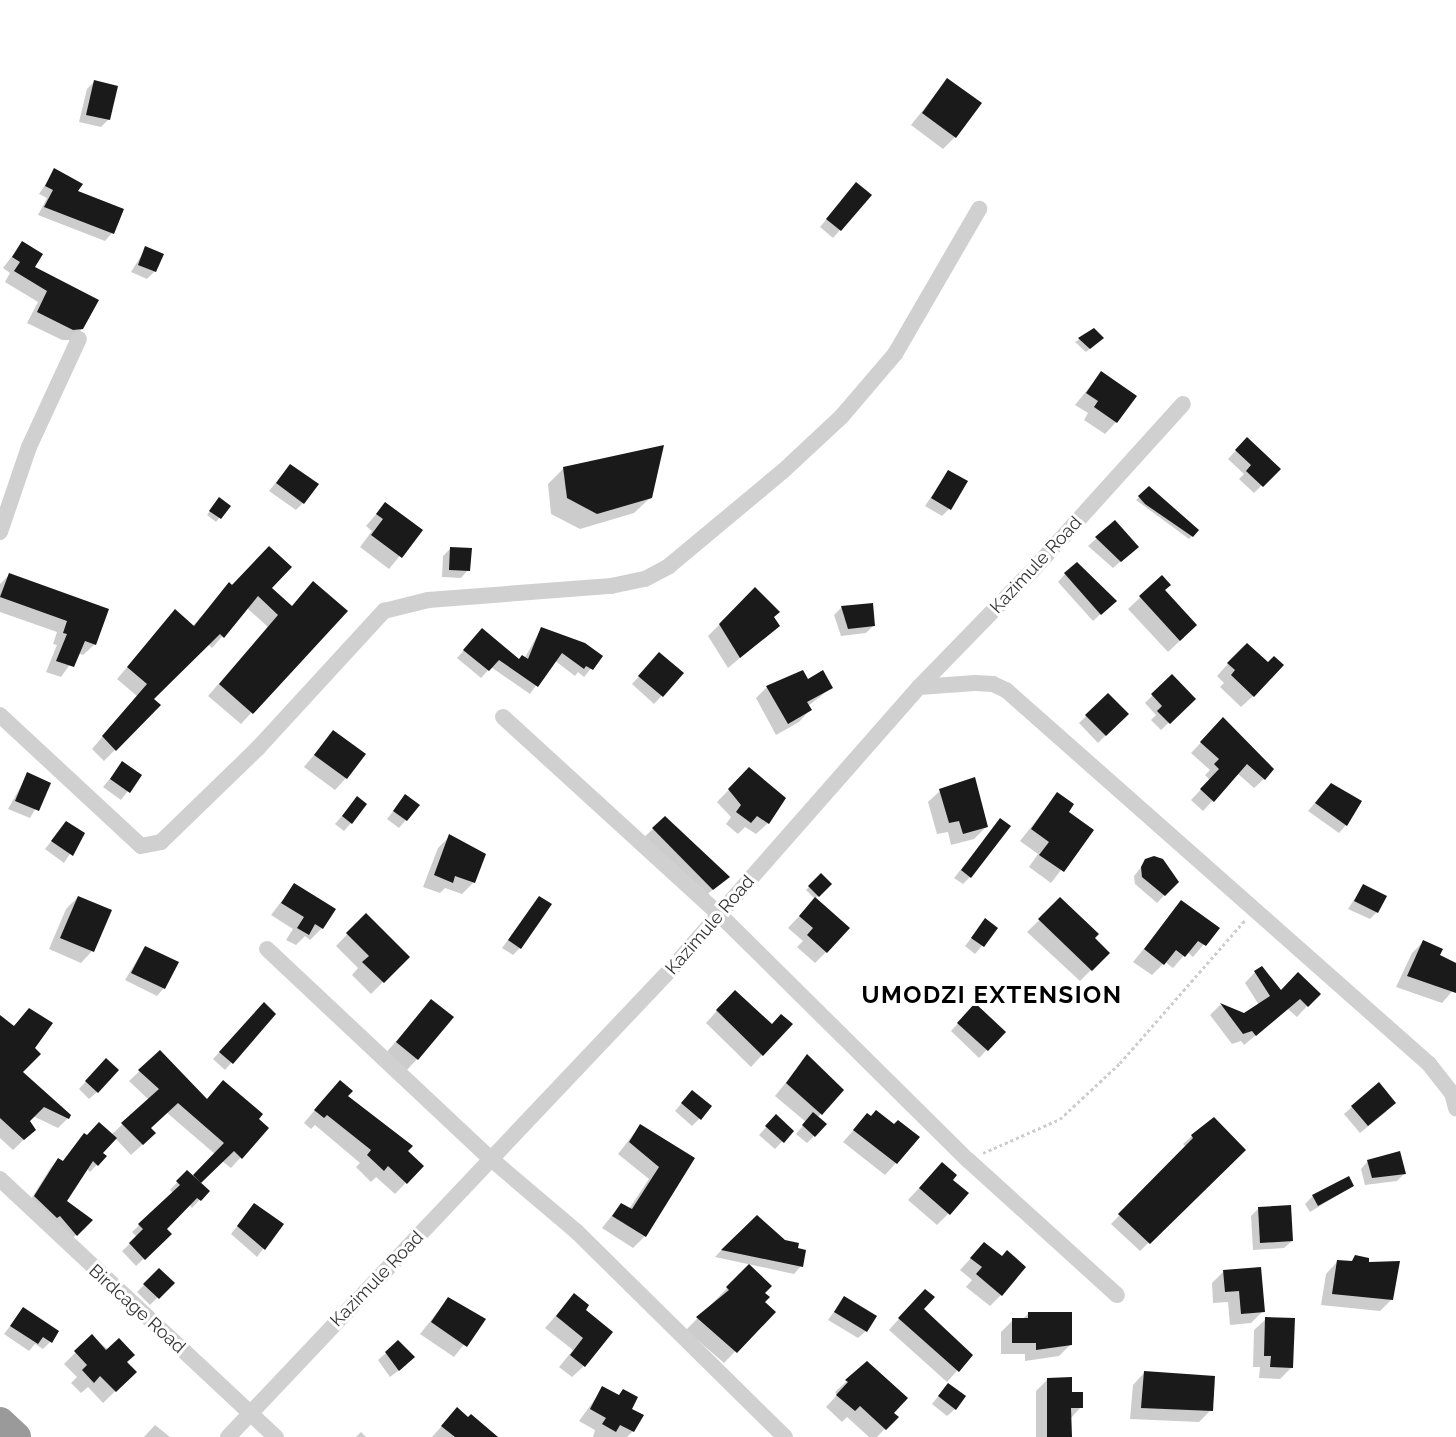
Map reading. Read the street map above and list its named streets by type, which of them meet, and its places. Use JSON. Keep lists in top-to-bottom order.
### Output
{
  "streets": {
    "street": ["Kazimule Road", "Birdcage Road"]
  },
  "crossings": [
    ["Kazimule Road", "Birdcage Road"]
  ],
  "districts": ["UMODZI EXTENSION"]
}
